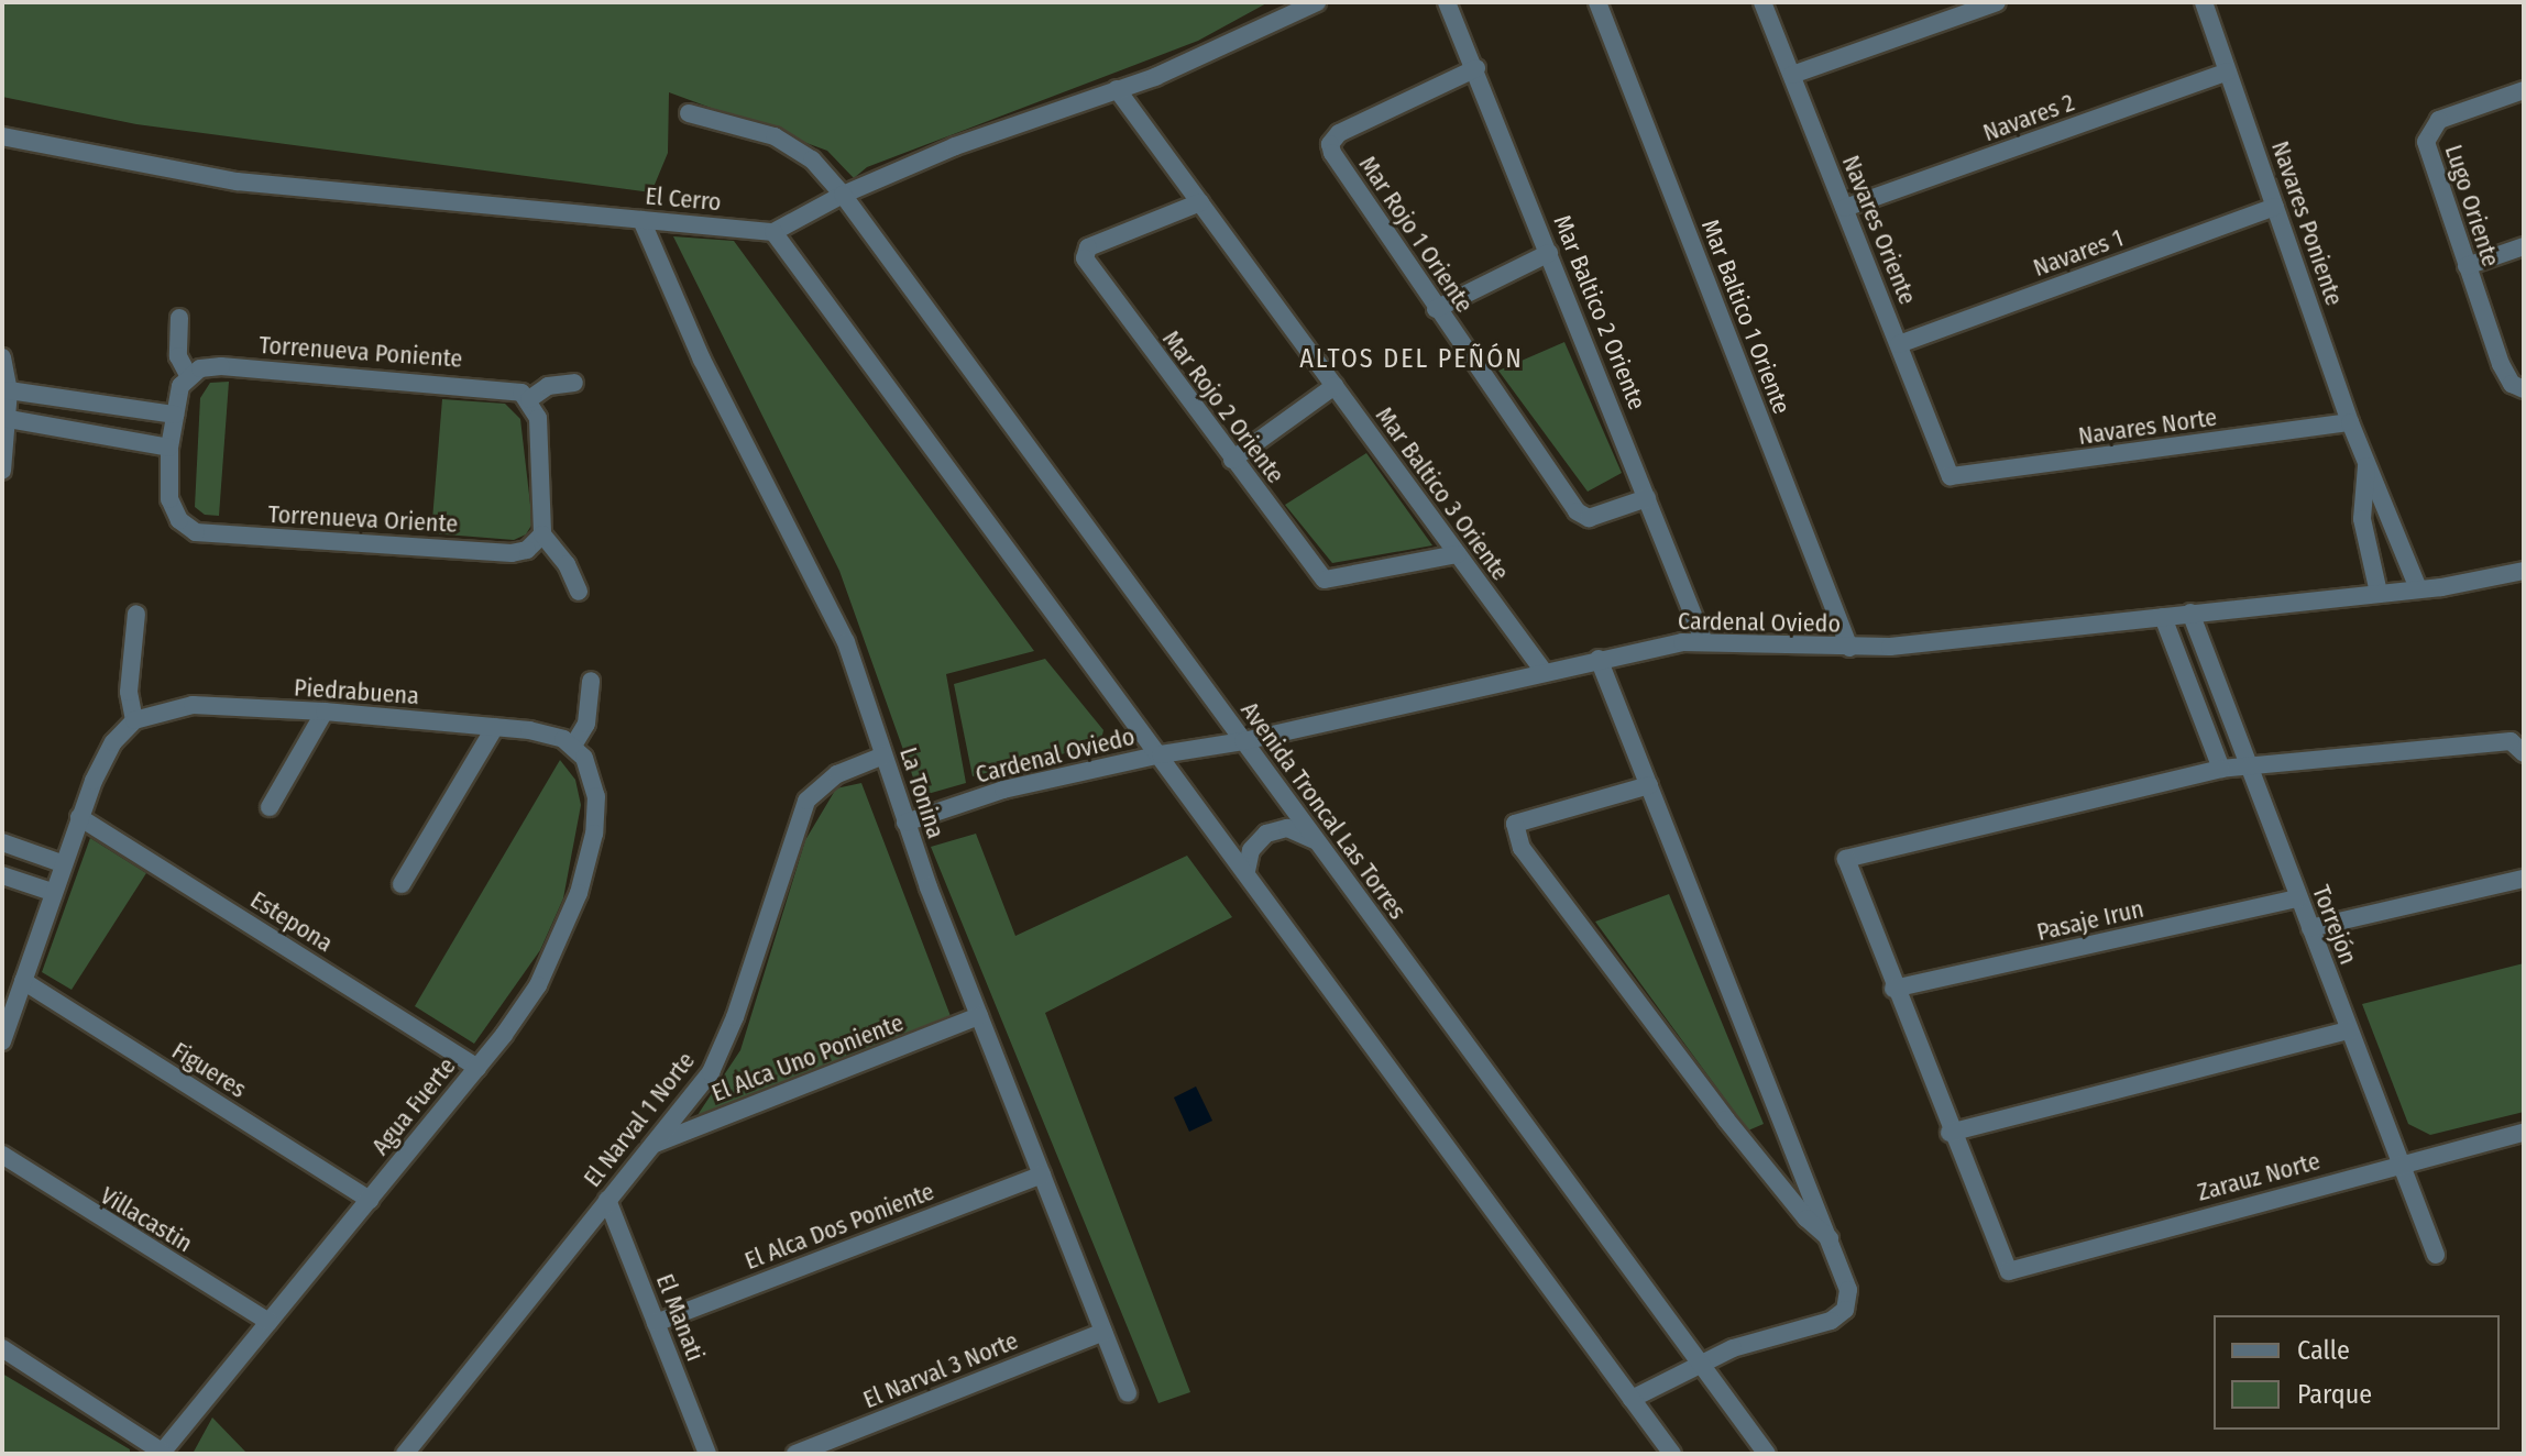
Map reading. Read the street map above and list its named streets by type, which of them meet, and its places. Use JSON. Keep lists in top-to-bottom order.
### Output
{
  "streets": {
    "street": [
      "Navares 2",
      "El Cerro",
      "Lugo Oriente",
      "Navares Poniente",
      "Navares Oriente",
      "Mar Rojo 1 Oriente",
      "Navares 1",
      "Mar Baltico 2 Oriente",
      "Mar Baltico 1 Oriente",
      "Torrenueva Poniente",
      "Mar Rojo 2 Oriente",
      "Navares Norte",
      "Mar Baltico 3 Oriente",
      "Torrenueva Oriente",
      "Cardenal Oviedo",
      "Piedrabuena",
      "La Tonina",
      "Avenida Troncal Las Torres",
      "Pasaje Irun",
      "Estepona",
      "Torrejón",
      "El Alca Uno Poniente",
      "Figueres",
      "Agua Fuerte",
      "El Narval 1 Norte",
      "Zarauz Norte",
      "Villacastin",
      "El Alca Dos Poniente",
      "El Manati",
      "El Narval 3 Norte"
    ]
  },
  "crossings": [
    ["Navares 2", "Navares Poniente"],
    ["Navares 2", "Navares Oriente"],
    ["El Cerro", "La Tonina"],
    ["Navares Poniente", "Navares 1"],
    ["Navares Poniente", "Navares Norte"],
    ["Navares Poniente", "Cardenal Oviedo"],
    ["Navares Oriente", "Navares 1"],
    ["Navares Oriente", "Navares Norte"],
    ["Mar Rojo 1 Oriente", "Mar Baltico 2 Oriente"],
    ["Mar Baltico 2 Oriente", "Cardenal Oviedo"],
    ["Mar Baltico 1 Oriente", "Cardenal Oviedo"],
    ["Mar Rojo 2 Oriente", "Mar Baltico 3 Oriente"],
    ["Mar Baltico 3 Oriente", "Cardenal Oviedo"],
    ["Cardenal Oviedo", "La Tonina"],
    ["Cardenal Oviedo", "Avenida Troncal Las Torres"],
    ["Cardenal Oviedo", "Torrejón"],
    ["Piedrabuena", "Agua Fuerte"],
    ["La Tonina", "El Alca Uno Poniente"],
    ["La Tonina", "El Narval 1 Norte"],
    ["La Tonina", "El Alca Dos Poniente"],
    ["La Tonina", "El Narval 3 Norte"],
    ["Pasaje Irun", "Torrejón"],
    ["Estepona", "Agua Fuerte"],
    ["Torrejón", "Zarauz Norte"],
    ["El Alca Uno Poniente", "El Narval 1 Norte"],
    ["Figueres", "Agua Fuerte"],
    ["Agua Fuerte", "Villacastin"],
    ["El Narval 1 Norte", "El Manati"],
    ["El Alca Dos Poniente", "El Manati"]
  ],
  "districts": ["ALTOS DEL PEÑÓN"],
  "legend": ["Calle", "Parque"]
}
